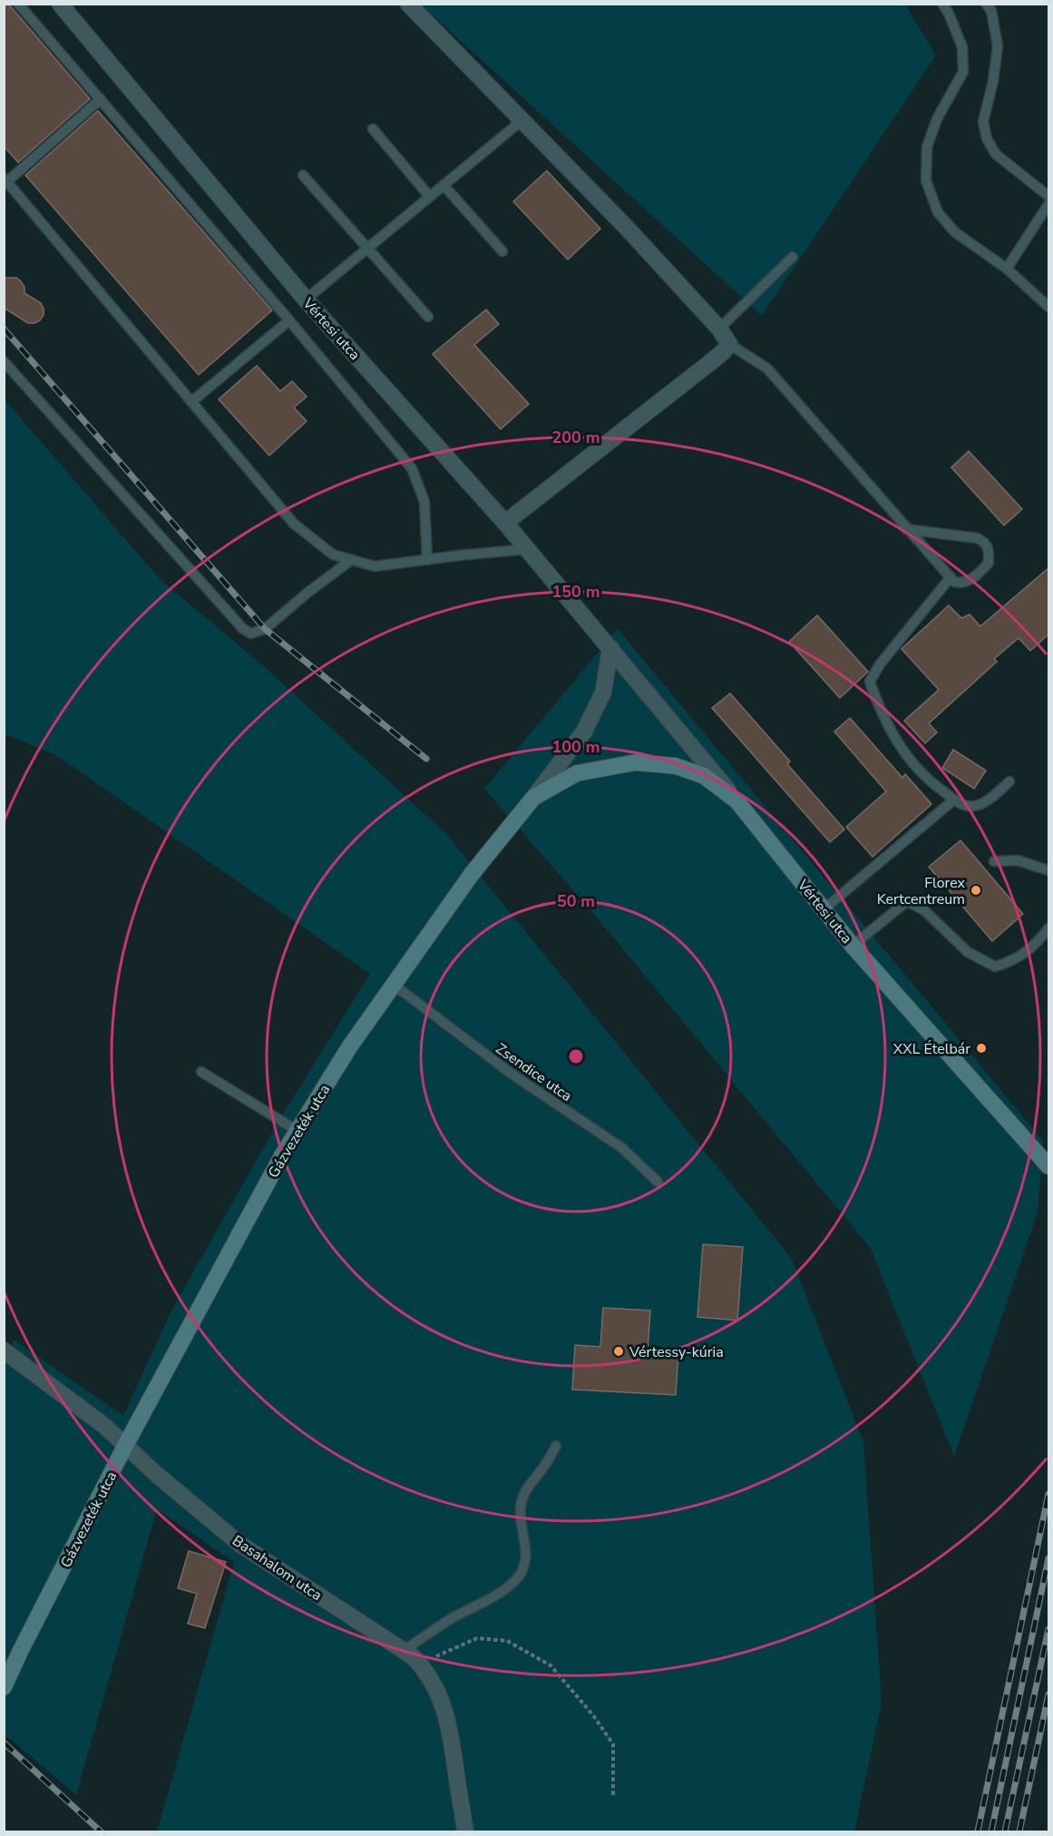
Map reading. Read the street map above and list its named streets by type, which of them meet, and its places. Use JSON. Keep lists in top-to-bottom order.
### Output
{
  "streets": {
    "street": ["Vértesi utca", "Gázvezeték utca", "Basahalom utca"],
    "lane": ["Zsendice utca"]
  },
  "crossings": [
    ["Vértesi utca", "Gázvezeték utca"],
    ["Zsendice utca", "Gázvezeték utca"],
    ["Gázvezeték utca", "Basahalom utca"]
  ],
  "places": ["Florex Kertcentreum", "XXL Ételbár", "Vértessy-kúria"],
  "rings": [
    "200 m",
    "150 m",
    "100 m",
    "50 m"
  ]
}
